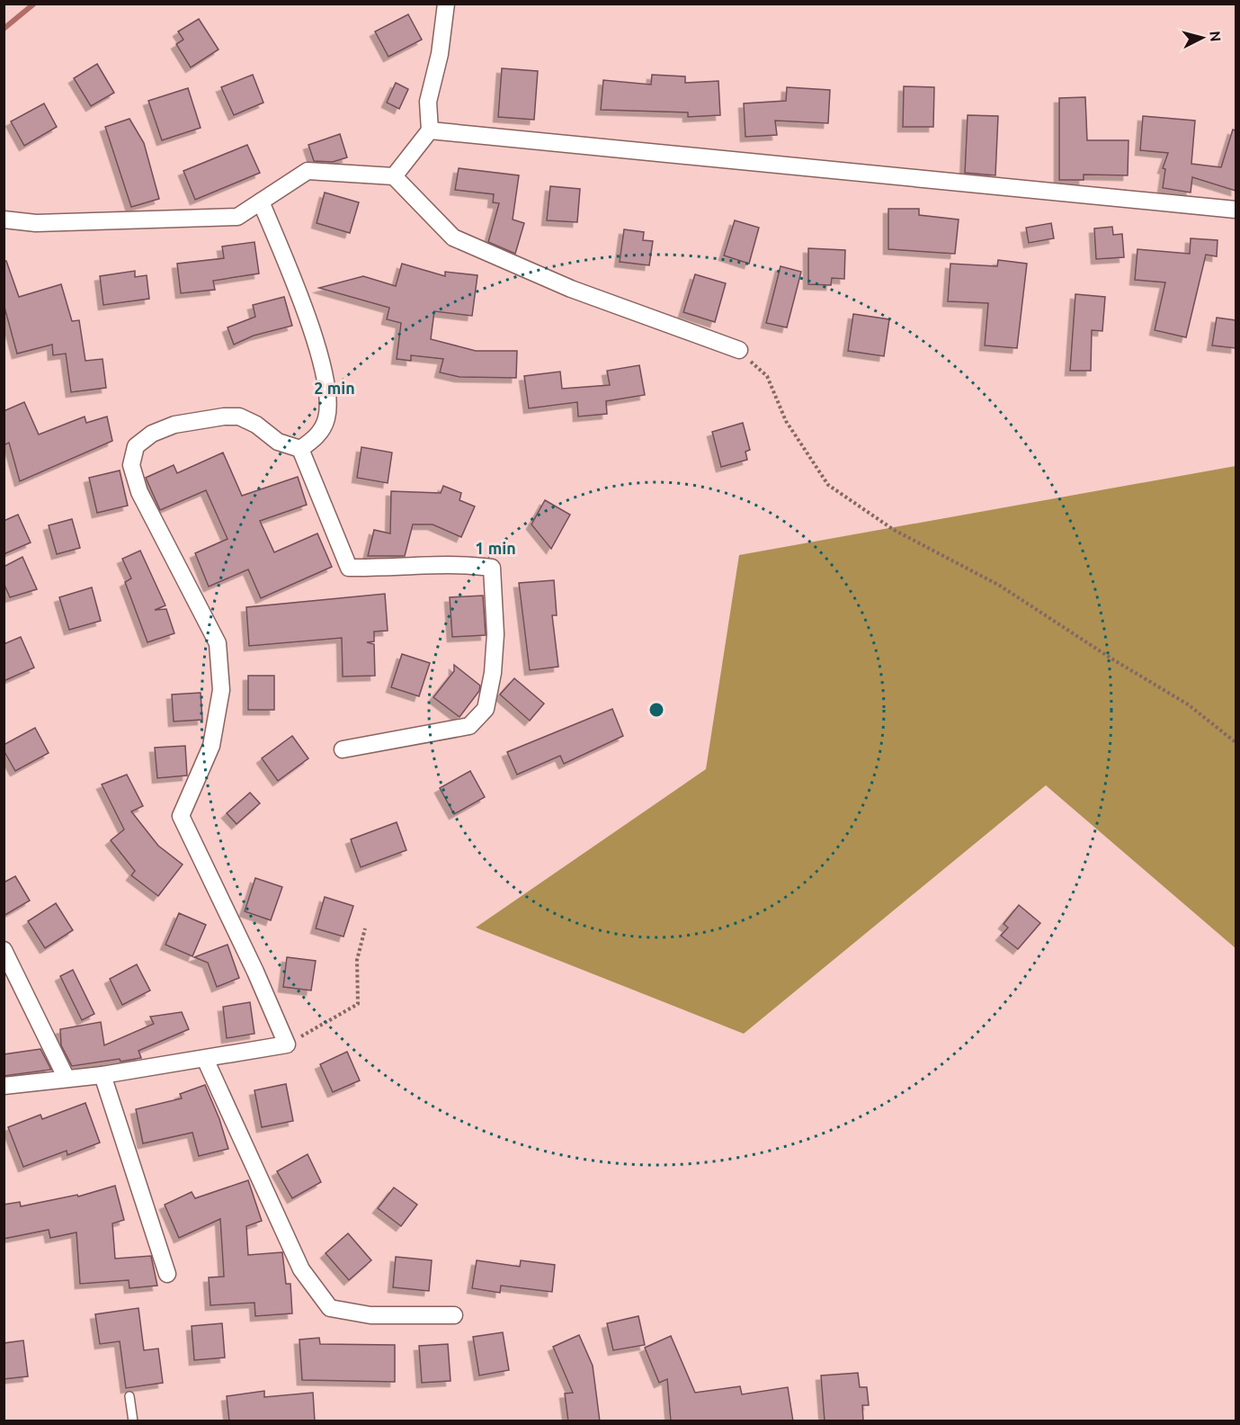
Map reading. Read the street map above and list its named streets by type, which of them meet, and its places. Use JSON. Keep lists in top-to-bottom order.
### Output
{
  "north": "right",
  "rings": ["2 min", "1 min"]
}
